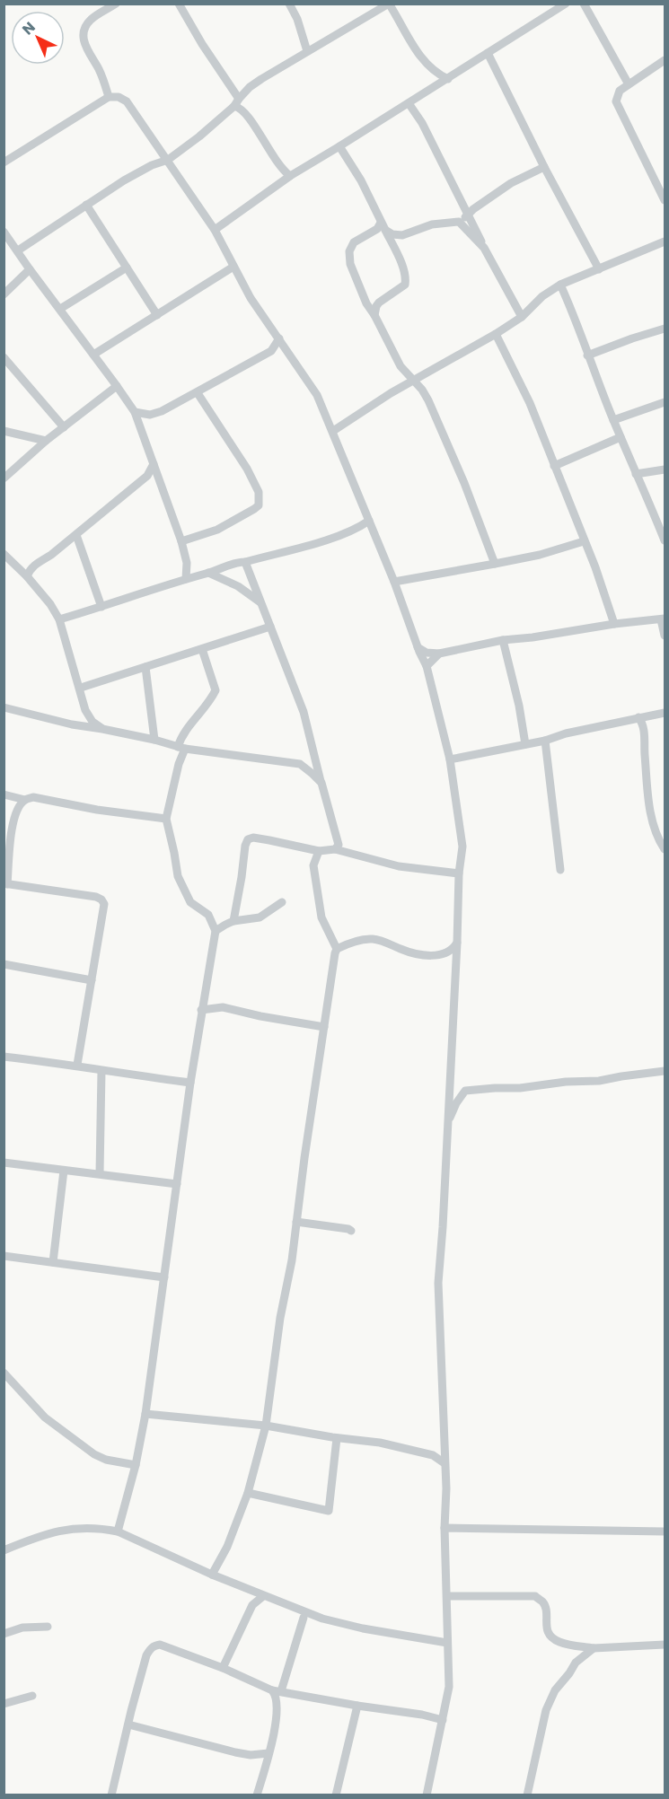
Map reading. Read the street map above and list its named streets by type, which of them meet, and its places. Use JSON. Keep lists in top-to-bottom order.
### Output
{
  "north": "top left"
}
